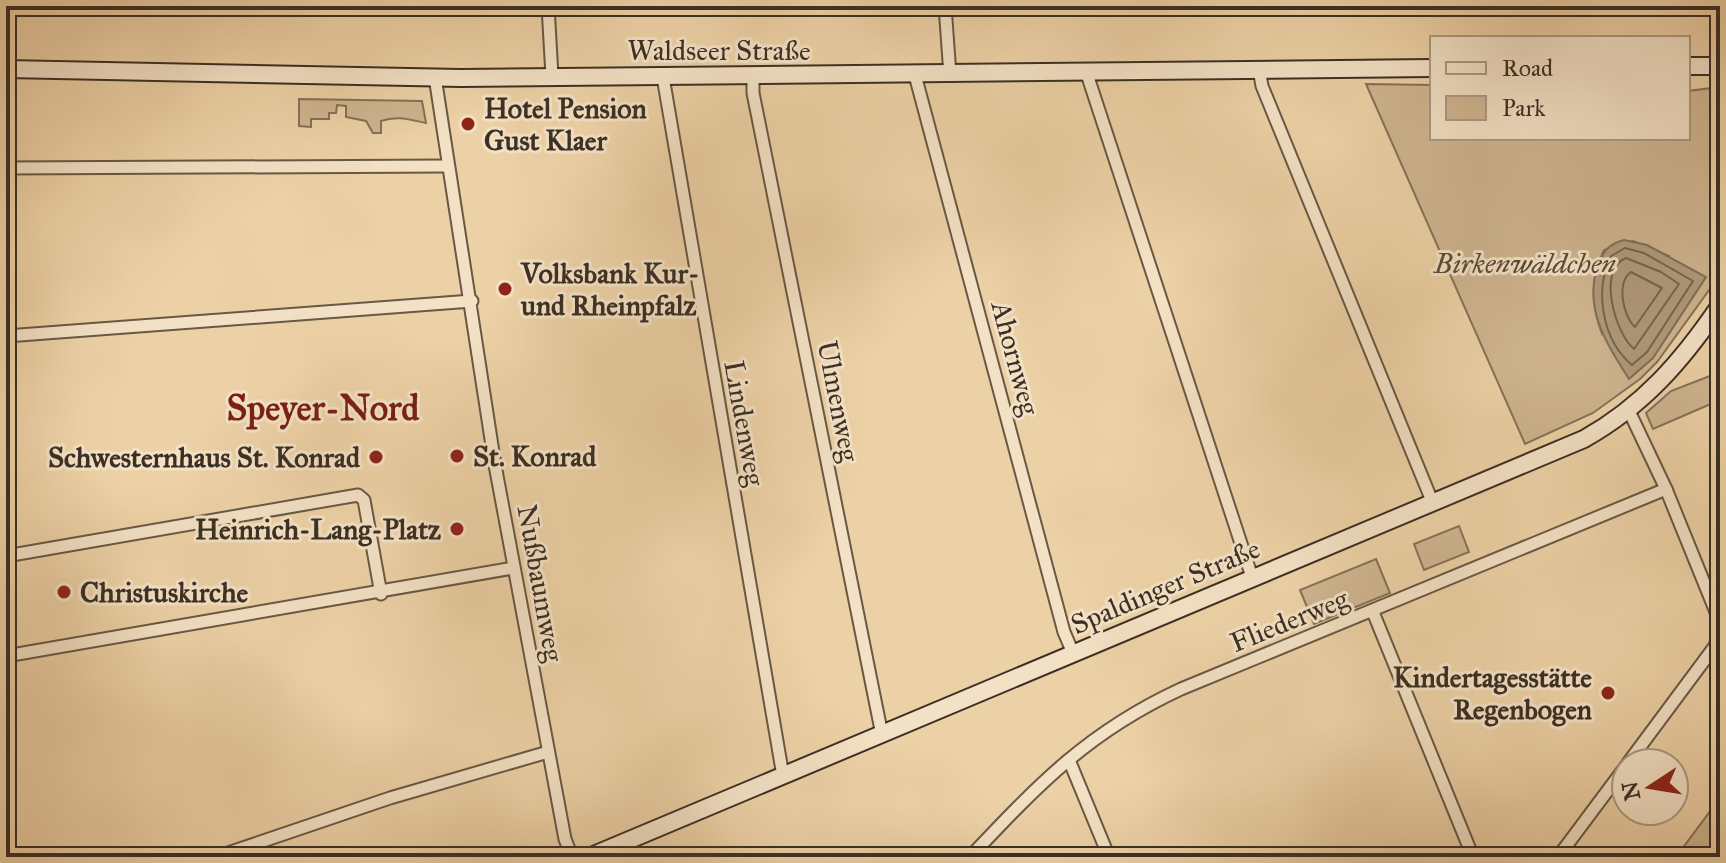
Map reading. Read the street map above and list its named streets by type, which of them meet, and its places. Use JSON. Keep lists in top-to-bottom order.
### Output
{
  "streets": {
    "main road": ["Waldseer Straße", "Spaldinger Straße"],
    "street": [
      "Ahornweg",
      "Ulmenweg",
      "Lindenweg",
      "Nußbaumweg",
      "Fliederweg"
    ]
  },
  "crossings": [
    ["Waldseer Straße", "Ahornweg"],
    ["Waldseer Straße", "Ulmenweg"],
    ["Waldseer Straße", "Lindenweg"],
    ["Waldseer Straße", "Nußbaumweg"],
    ["Ahornweg", "Spaldinger Straße"],
    ["Ulmenweg", "Spaldinger Straße"],
    ["Lindenweg", "Spaldinger Straße"]
  ],
  "districts": ["Speyer-Nord"],
  "parks": ["Birkenwäldchen"],
  "places": [
    "Hotel Pension Gust Klaer",
    "Volksbank Kur- und Rheinpfalz",
    "St. Konrad",
    "Schwesternhaus St. Konrad",
    "Heinrich-Lang-Platz",
    "Christuskirche",
    "Kindertagesstätte Regenbogen"
  ],
  "legend": ["Road", "Park"],
  "north": "left"
}
